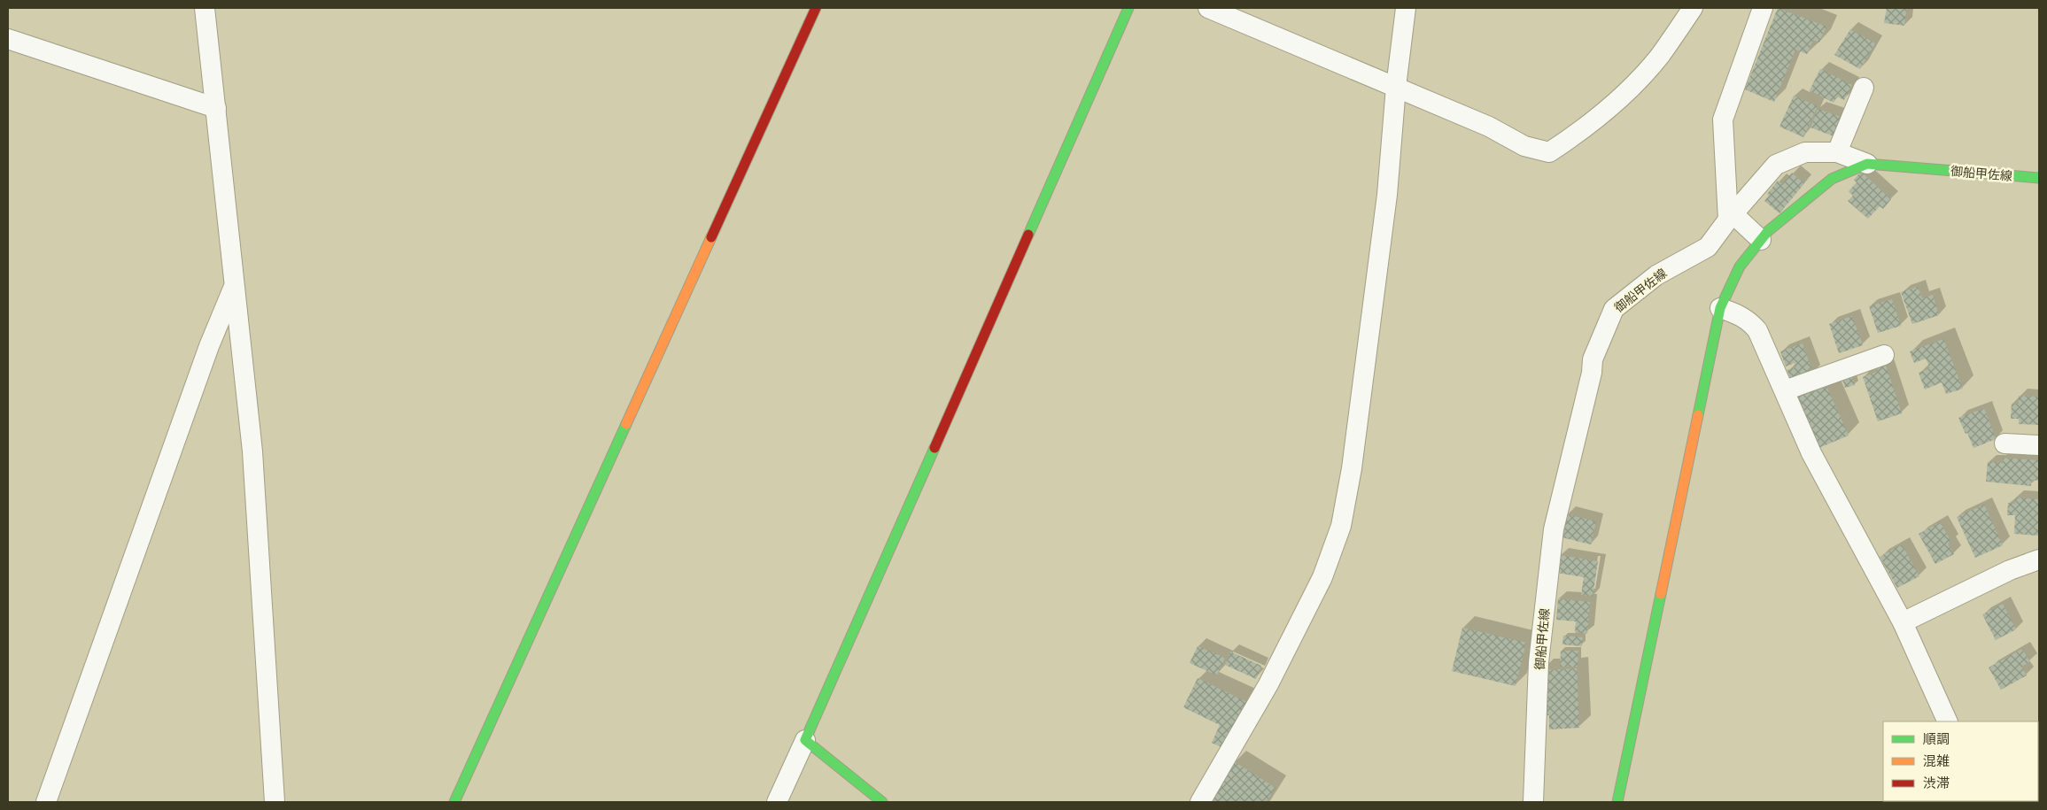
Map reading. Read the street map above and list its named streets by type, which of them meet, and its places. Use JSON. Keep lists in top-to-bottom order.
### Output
{
  "streets": {
    "street": ["御船甲佐線"]
  },
  "legend": ["順調", "混雑", "渋滞"]
}
